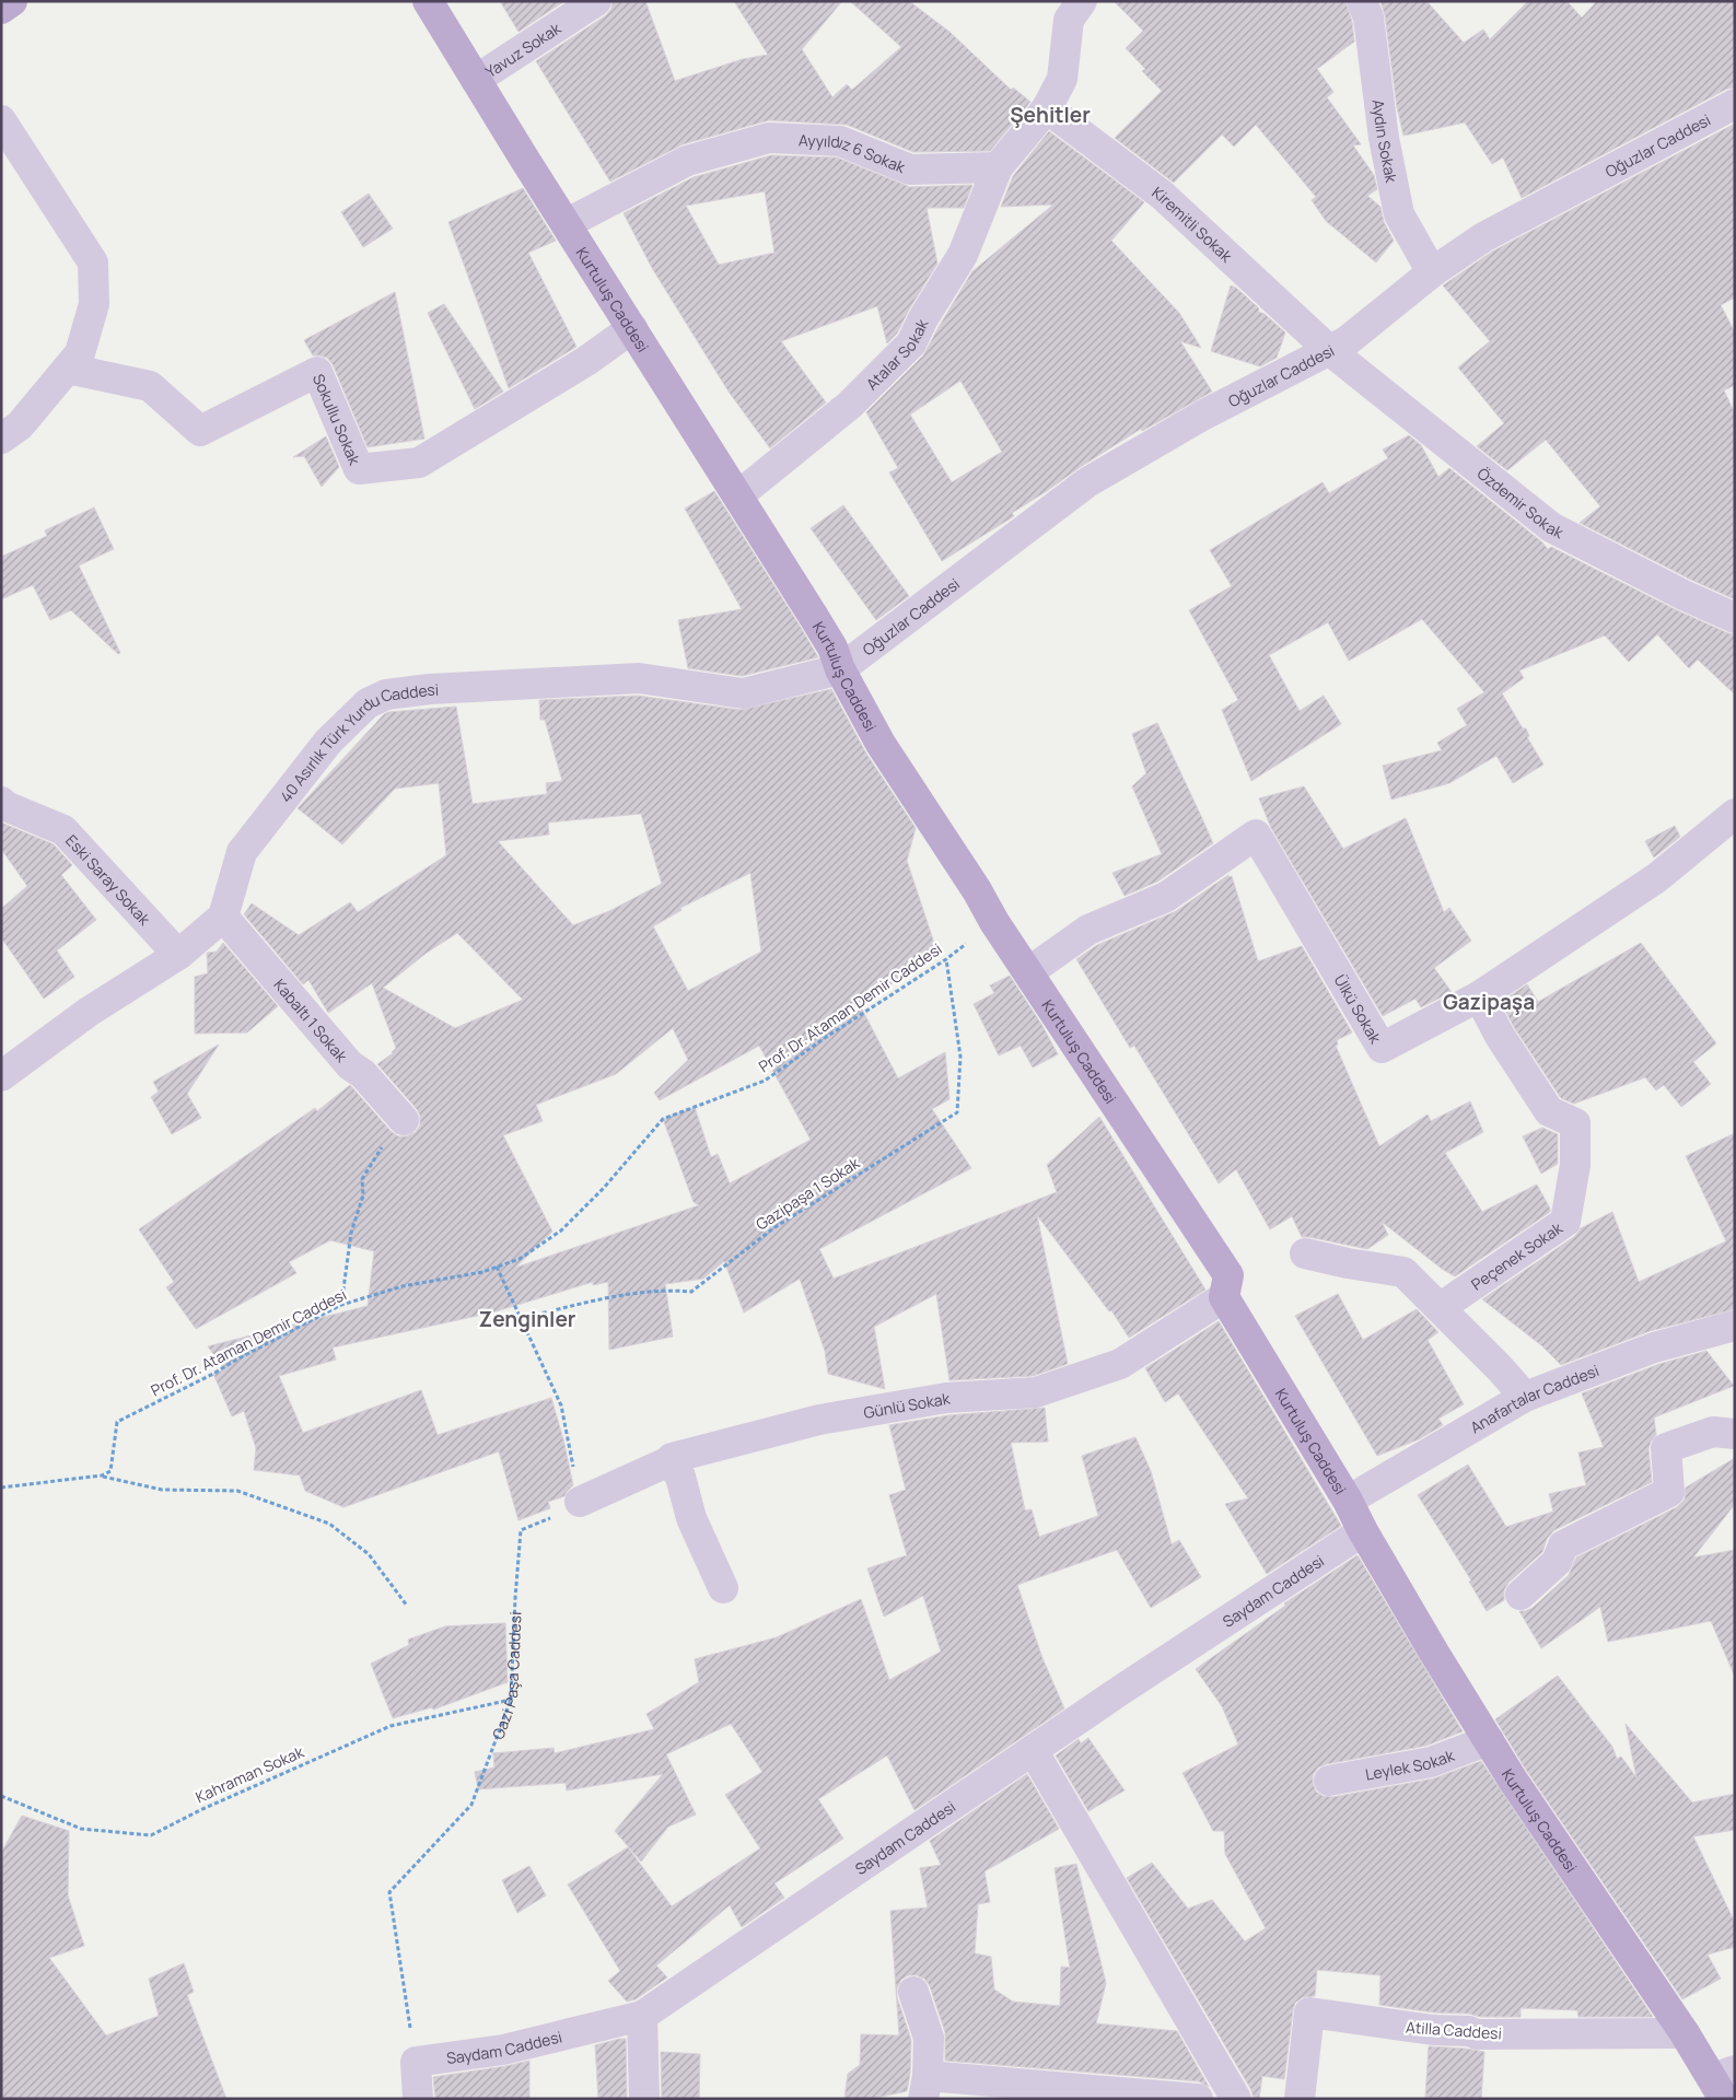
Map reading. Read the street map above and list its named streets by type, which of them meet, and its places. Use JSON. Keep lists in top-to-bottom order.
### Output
{
  "streets": {
    "main road": ["Kurtuluş Caddesi"],
    "street": [
      "Yavuz Sokak",
      "Aydın Sokak",
      "Oğuzlar Caddesi",
      "Ayyıldız 6 Sokak",
      "Kiremitli Sokak",
      "Atalar Sokak",
      "Sokullu Sokak",
      "Özdemir Sokak",
      "40 Asırlık Türk Yurdu Caddesi",
      "Eski Saray Sokak",
      "Ülkü Sokak",
      "Kabaltı 1 Sokak",
      "Peçenek Sokak",
      "Anafartalar Caddesi",
      "Günlü Sokak",
      "Saydam Caddesi",
      "Leylek Sokak",
      "Atilla Caddesi"
    ],
    "path": [
      "Prof. Dr. Ataman Demir Caddesi",
      "Gazipaşa 1 Sokak",
      "Gazi Paşa Caddesi",
      "Kahraman Sokak"
    ]
  },
  "crossings": [
    ["Yavuz Sokak", "Kurtuluş Caddesi"],
    ["Aydın Sokak", "Oğuzlar Caddesi"],
    ["Oğuzlar Caddesi", "Kiremitli Sokak"],
    ["Oğuzlar Caddesi", "Kurtuluş Caddesi"],
    ["Oğuzlar Caddesi", "Özdemir Sokak"],
    ["Oğuzlar Caddesi", "40 Asırlık Türk Yurdu Caddesi"],
    ["Ayyıldız 6 Sokak", "Kurtuluş Caddesi"],
    ["Ayyıldız 6 Sokak", "Atalar Sokak"],
    ["Kiremitli Sokak", "Özdemir Sokak"],
    ["Kurtuluş Caddesi", "Atalar Sokak"],
    ["Kurtuluş Caddesi", "Sokullu Sokak"],
    ["Kurtuluş Caddesi", "40 Asırlık Türk Yurdu Caddesi"],
    ["Kurtuluş Caddesi", "Prof. Dr. Ataman Demir Caddesi"],
    ["Kurtuluş Caddesi", "Ülkü Sokak"],
    ["Kurtuluş Caddesi", "Anafartalar Caddesi"],
    ["Kurtuluş Caddesi", "Günlü Sokak"],
    ["Kurtuluş Caddesi", "Saydam Caddesi"],
    ["Kurtuluş Caddesi", "Leylek Sokak"],
    ["Kurtuluş Caddesi", "Atilla Caddesi"],
    ["40 Asırlık Türk Yurdu Caddesi", "Kabaltı 1 Sokak"],
    ["Prof. Dr. Ataman Demir Caddesi", "Gazipaşa 1 Sokak"],
    ["Ülkü Sokak", "Peçenek Sokak"],
    ["Günlü Sokak", "Gazi Paşa Caddesi"],
    ["Saydam Caddesi", "Gazi Paşa Caddesi"],
    ["Gazi Paşa Caddesi", "Kahraman Sokak"]
  ],
  "districts": ["Şehitler", "Gazipaşa", "Zenginler"]
}
